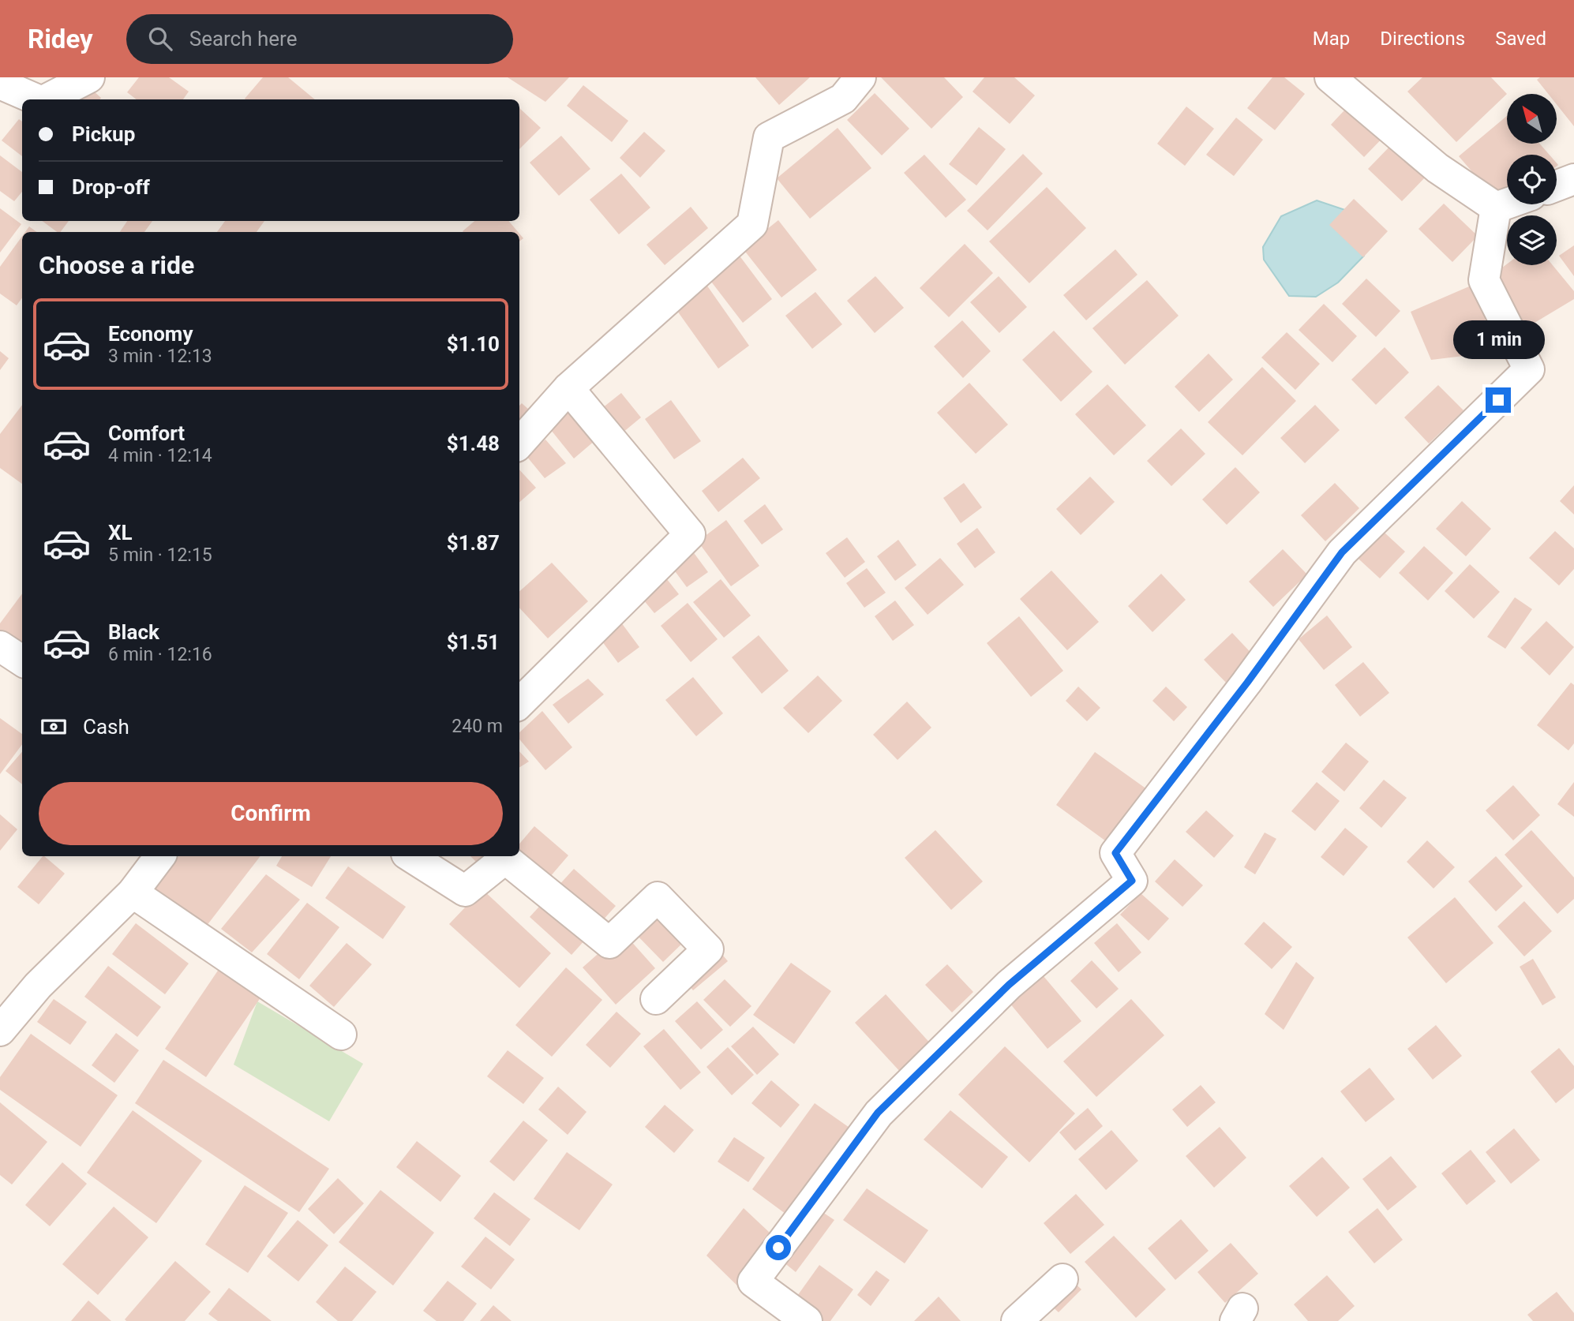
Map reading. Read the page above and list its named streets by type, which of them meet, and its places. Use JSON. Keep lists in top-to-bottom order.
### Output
{
  "north": "top left",
  "page": {
    "header": "Ridey",
    "search": "Search here",
    "nav": ["Map", "Directions", "Saved"],
    "banner": ["Pickup", "Drop-off"],
    "heading": "Choose a ride",
    "list": [
      {
        "name": "Economy",
        "note": "3 min · 12:13",
        "value": "$1.10"
      },
      {
        "name": "Comfort",
        "note": "4 min · 12:14",
        "value": "$1.48"
      },
      {
        "name": "XL",
        "note": "5 min · 12:15",
        "value": "$1.87"
      },
      {
        "name": "Black",
        "note": "6 min · 12:16",
        "value": "$1.51"
      }
    ],
    "bubble": "1 min",
    "pay": ["Cash", "240 m"],
    "buttons": "Confirm"
  }
}
